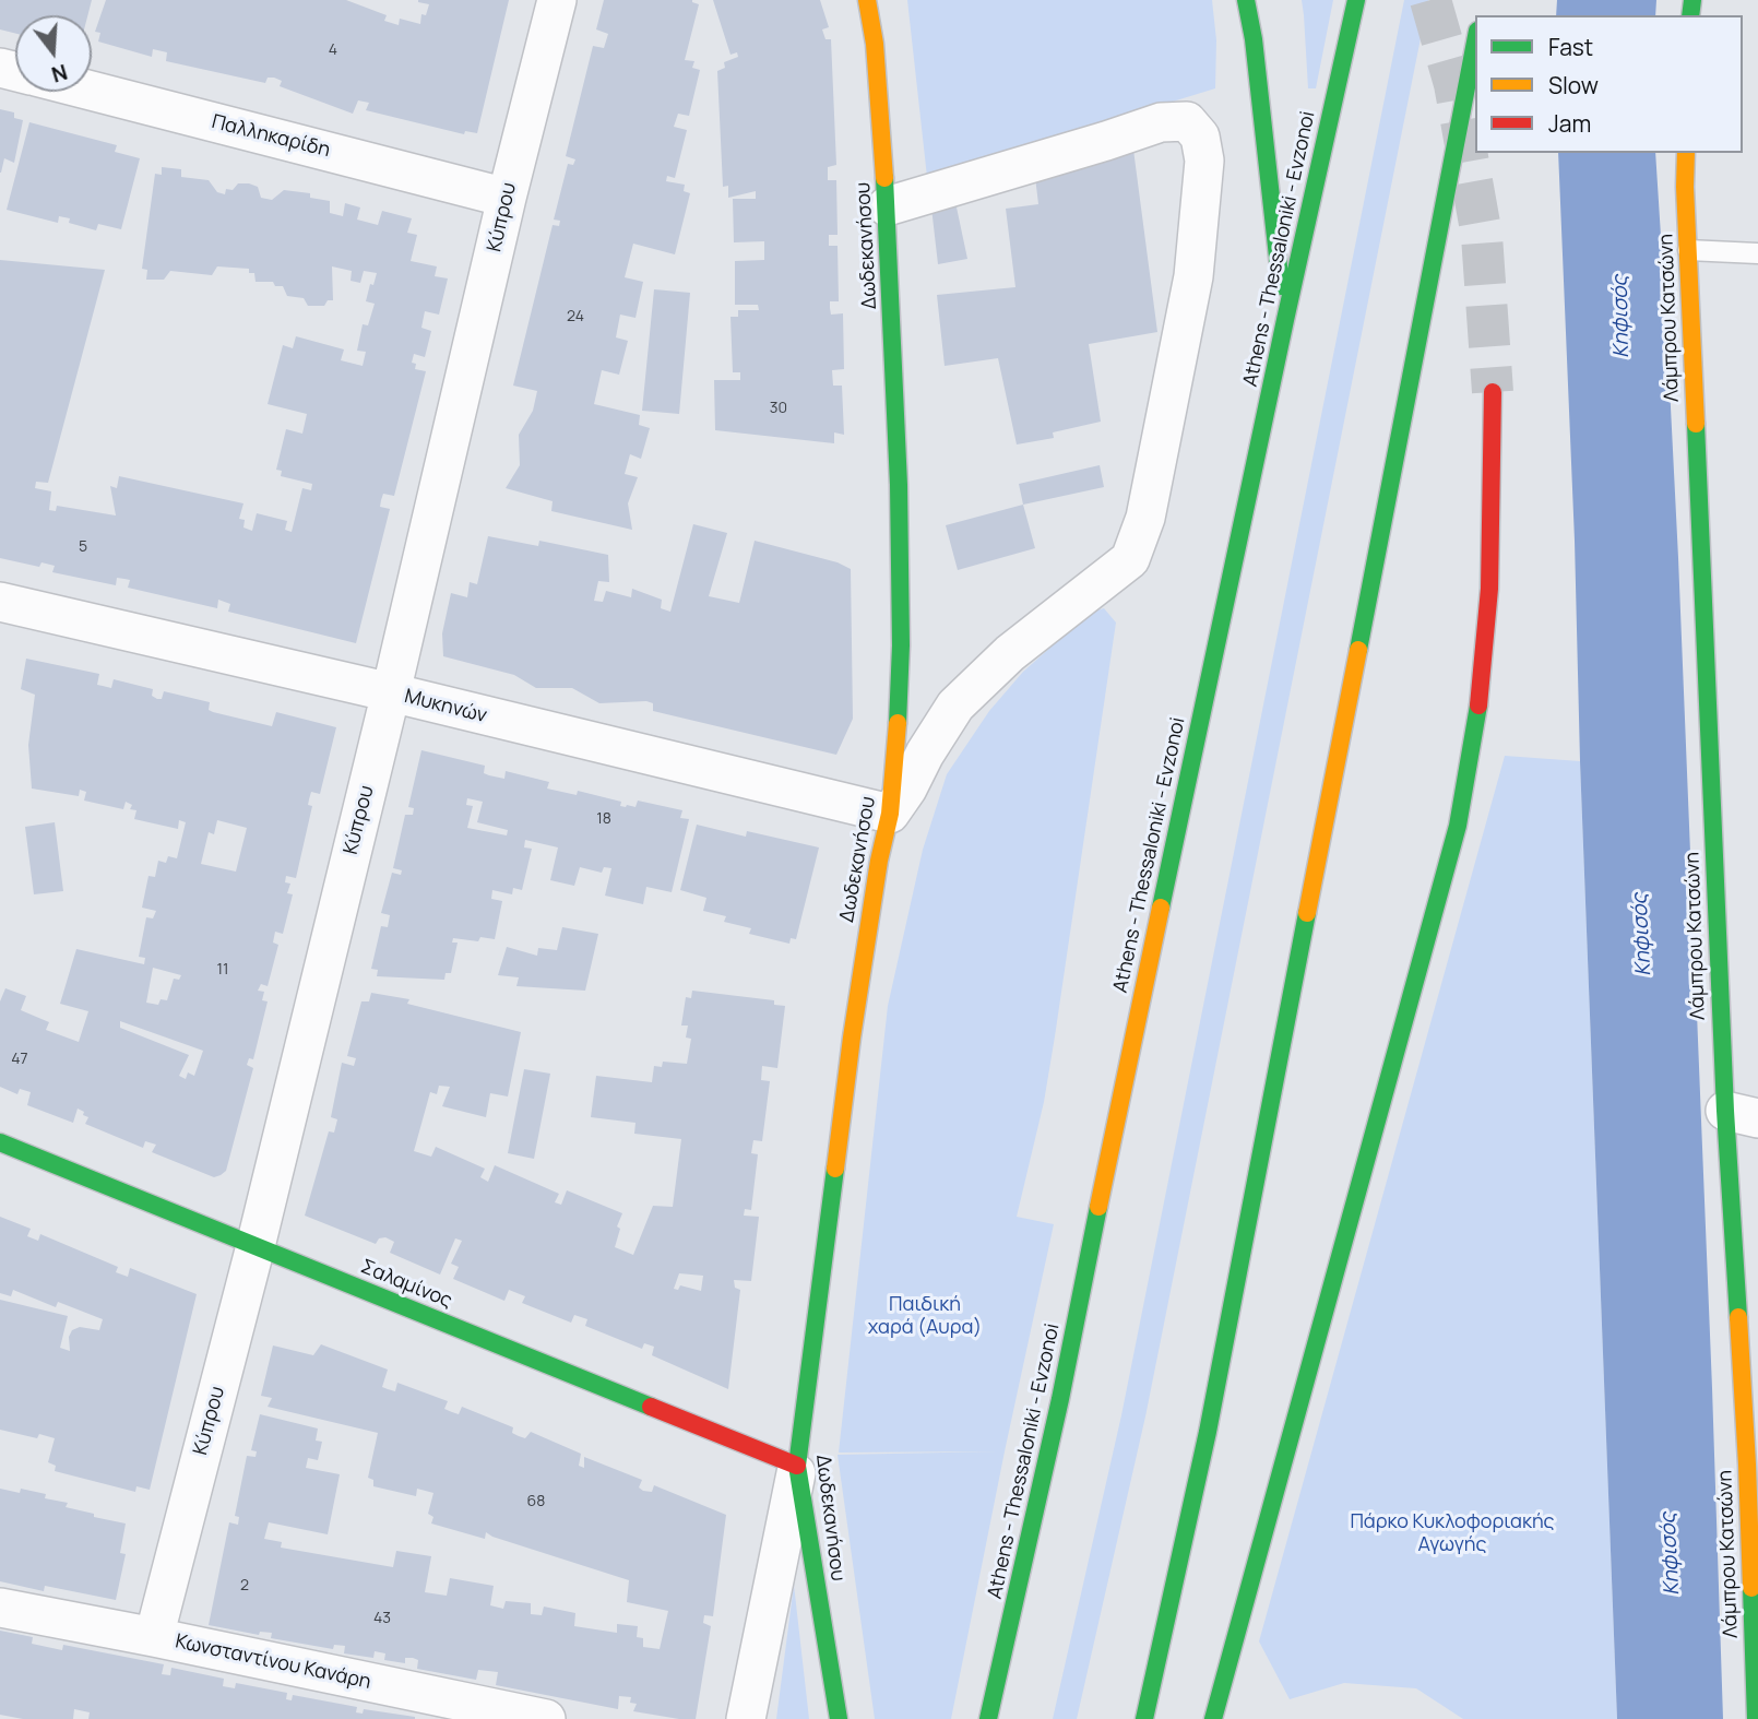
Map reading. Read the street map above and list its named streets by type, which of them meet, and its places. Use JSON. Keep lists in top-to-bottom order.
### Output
{
  "streets": {
    "main road": [
      "Δωδεκανήσου",
      "Athens - Thessaloniki - Evzonoi",
      "Λάμπρου Κατσώνη",
      "Σαλαμίνος"
    ],
    "street": [
      "Παλληκαρίδη",
      "Κύπρου",
      "Μυκηνών",
      "Κωνσταντίνου Κανάρη"
    ]
  },
  "crossings": [
    ["Παλληκαρίδη", "Κύπρου"],
    ["Κύπρου", "Μυκηνών"],
    ["Κύπρου", "Σαλαμίνος"],
    ["Κύπρου", "Κωνσταντίνου Κανάρη"],
    ["Δωδεκανήσου", "Μυκηνών"],
    ["Δωδεκανήσου", "Σαλαμίνος"]
  ],
  "water": ["Κηφισός"],
  "parks": ["Παιδική χαρά (Αυρα)", "Πάρκο Κυκλοφοριακής Αγωγής"],
  "house_numbers": [
    "4",
    "24",
    "30",
    "5",
    "18",
    "11",
    "47",
    "68",
    "2",
    "43"
  ],
  "legend": ["Fast", "Slow", "Jam"],
  "north": "bottom"
}
